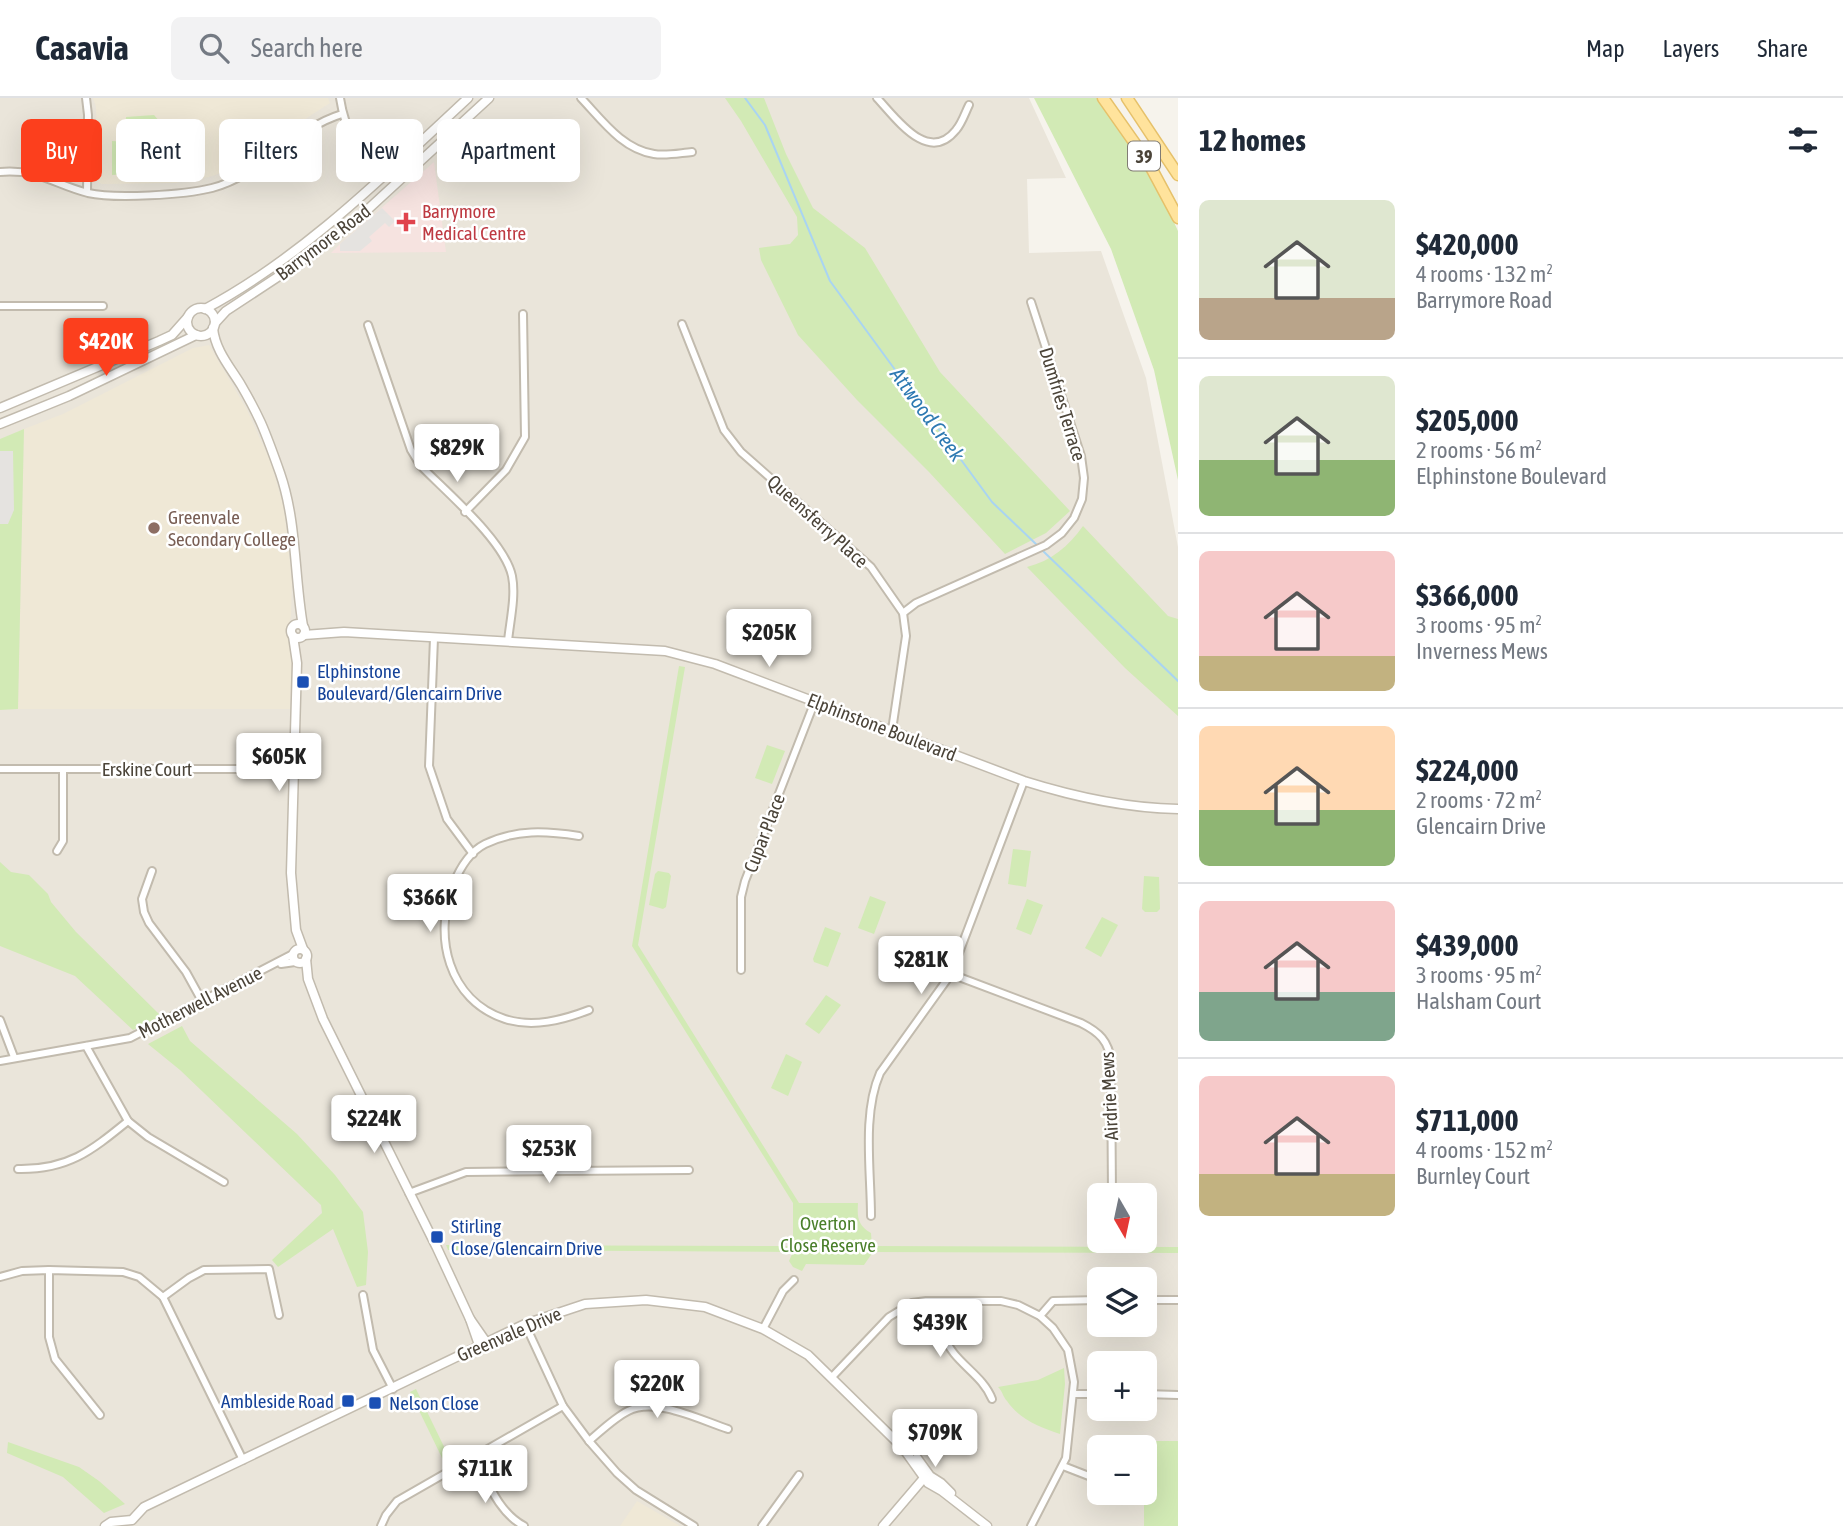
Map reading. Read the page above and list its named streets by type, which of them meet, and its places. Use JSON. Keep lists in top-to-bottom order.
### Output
{
  "streets": {
    "main road": ["39"],
    "street": [
      "Barrymore Road",
      "Dumfries Terrace",
      "Queensferry Place",
      "Elphinstone Boulevard",
      "Erskine Court",
      "Cupar Place",
      "Motherwell Avenue",
      "Airdrie Mews",
      "Greenvale Drive"
    ]
  },
  "crossings": [
    ["Dumfries Terrace", "Queensferry Place"],
    ["Elphinstone Boulevard", "Cupar Place"]
  ],
  "water": ["Attwood Creek"],
  "parks": ["Overton Close Reserve"],
  "places": {
    "health": ["Barrymore Medical Centre"],
    "other": ["Greenvale Secondary College"],
    "transit": [
      "Elphinstone Boulevard/Glencairn Drive",
      "Stirling Close/Glencairn Drive",
      "Ambleside Road",
      "Nelson Close"
    ]
  },
  "north": "bottom",
  "page": {
    "header": "Casavia",
    "search": "Search here",
    "nav": ["Map", "Layers", "Share"],
    "heading": "12 homes",
    "chip": [
      "Buy",
      "Rent",
      "Filters",
      "New",
      "Apartment"
    ],
    "list": [
      {
        "name": "$420,000",
        "note": "4 rooms · 132 m² · Barrymore Road"
      },
      {
        "name": "$205,000",
        "note": "2 rooms · 56 m² · Elphinstone Boulevard"
      },
      {
        "name": "$366,000",
        "note": "3 rooms · 95 m² · Inverness Mews"
      },
      {
        "name": "$224,000",
        "note": "2 rooms · 72 m² · Glencairn Drive"
      },
      {
        "name": "$439,000",
        "note": "3 rooms · 95 m² · Halsham Court"
      },
      {
        "name": "$711,000",
        "note": "4 rooms · 152 m² · Burnley Court"
      }
    ],
    "price": [
      "$420K",
      "$829K",
      "$205K",
      "$605K",
      "$366K",
      "$281K",
      "$224K",
      "$253K",
      "$439K",
      "$220K",
      "$709K",
      "$711K"
    ],
    "map_buttons": ["+", "−"]
  }
}
